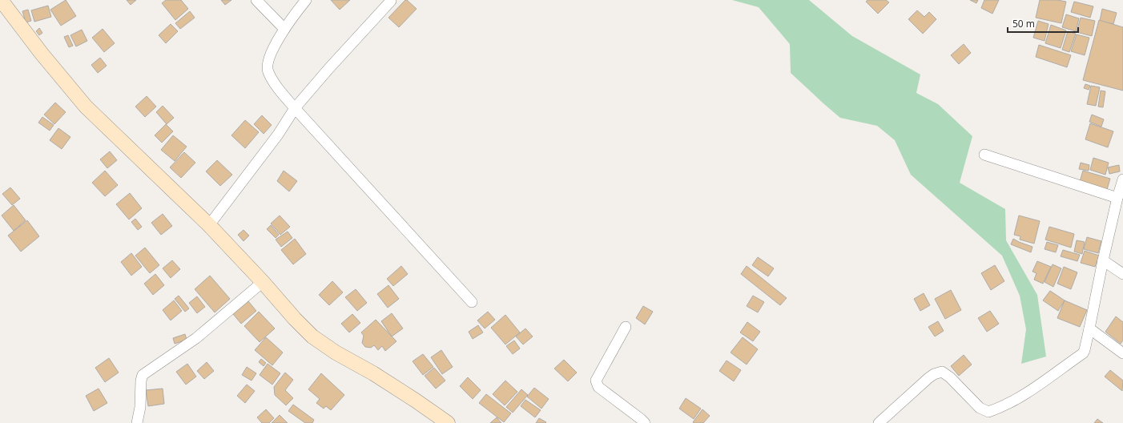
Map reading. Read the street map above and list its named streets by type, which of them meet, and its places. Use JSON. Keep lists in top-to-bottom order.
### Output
{
  "scale_bar": "50 m"
}
